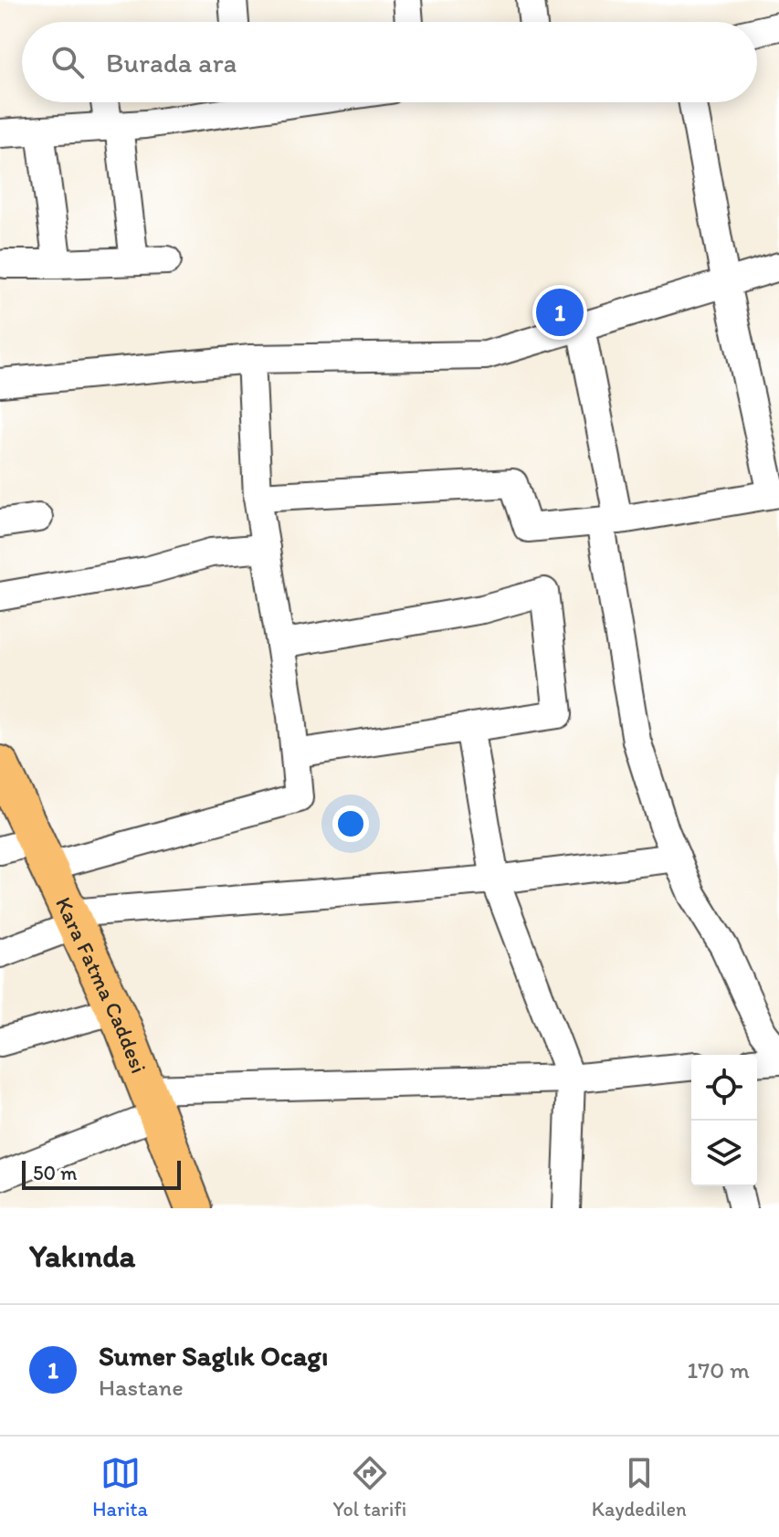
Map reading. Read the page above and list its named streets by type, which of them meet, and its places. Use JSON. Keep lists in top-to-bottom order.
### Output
{
  "streets": {
    "main road": ["Kara Fatma Caddesi"]
  },
  "scale_bar": "50 m",
  "page": {
    "search": "Burada ara",
    "pins": "1",
    "scale": "50 m",
    "heading": "Yakında",
    "list": [
      {
        "mark": "1",
        "name": "Sumer Saglık Ocagı",
        "note": "Hastane",
        "value": "170 m"
      }
    ],
    "nav": ["Harita", "Yol tarifi", "Kaydedilen"]
  }
}
